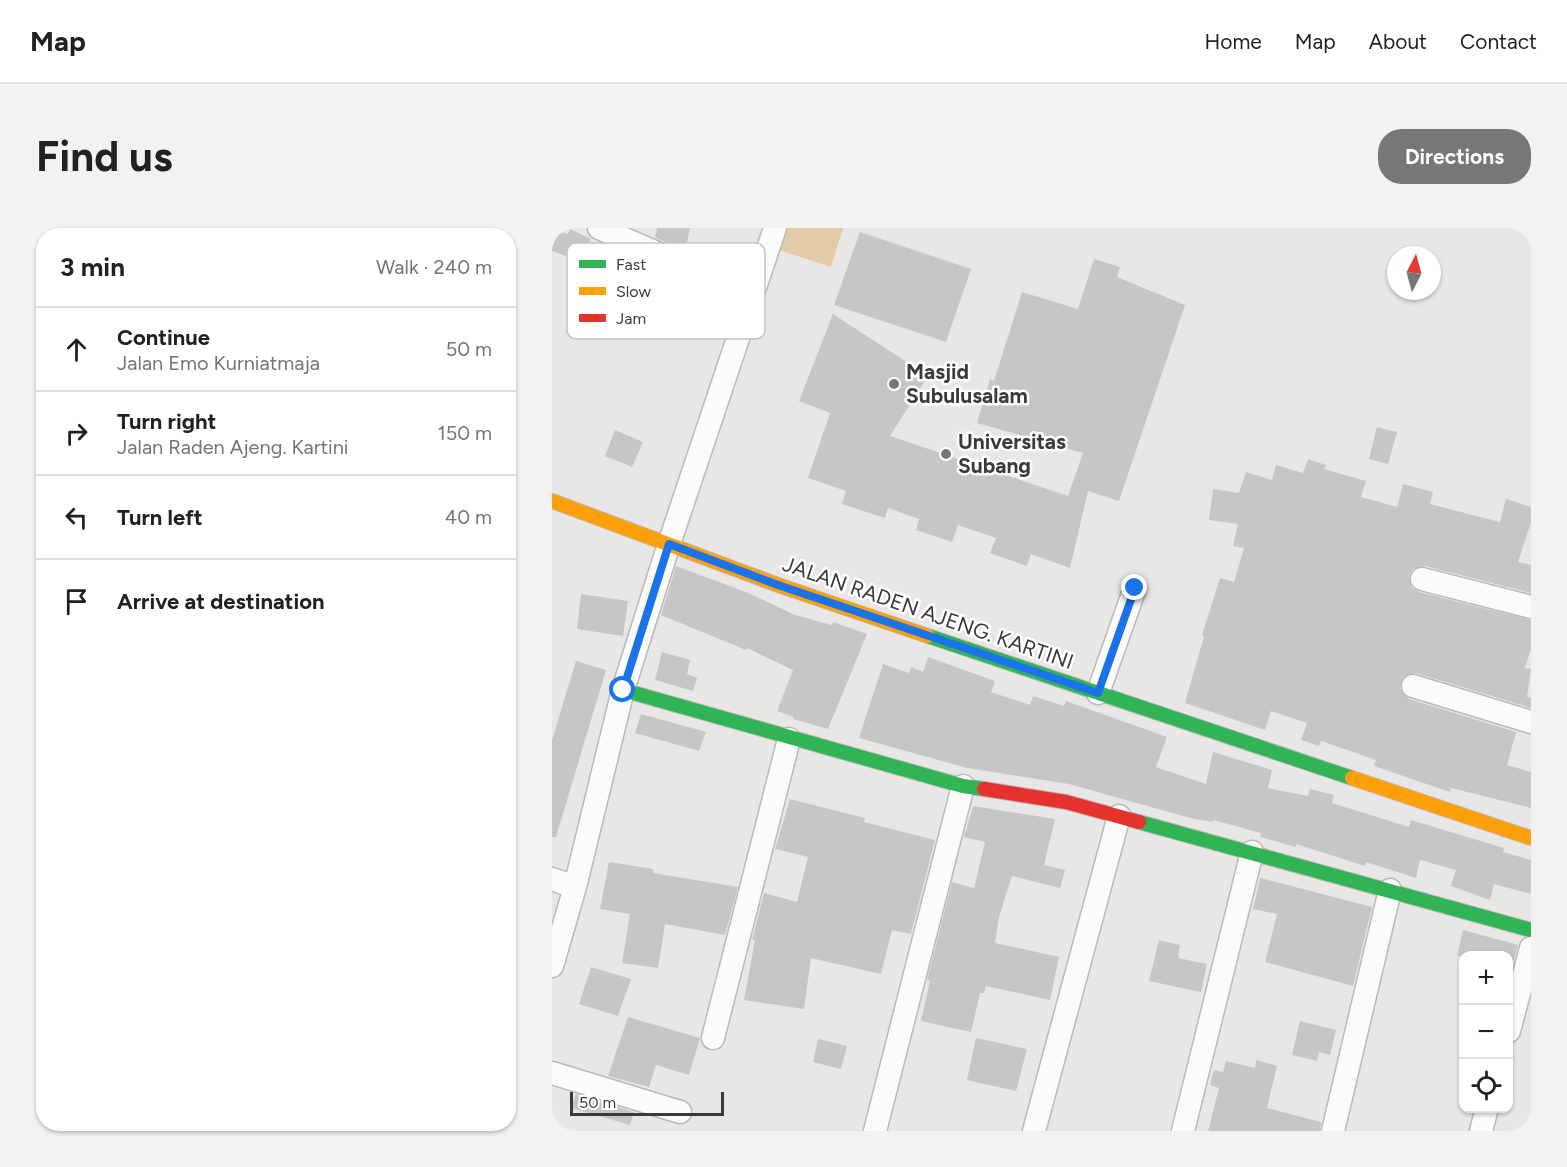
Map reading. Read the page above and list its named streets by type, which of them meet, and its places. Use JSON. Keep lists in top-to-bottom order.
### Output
{
  "streets": {
    "main road": ["JALAN RADEN AJENG. KARTINI"]
  },
  "places": ["Masjid Subulusalam", "Universitas Subang"],
  "legend": ["Fast", "Slow", "Jam"],
  "scale_bar": "50 m",
  "north": "top",
  "page": {
    "header": "Map",
    "nav": [
      "Home",
      "Map",
      "About",
      "Contact"
    ],
    "buttons": "Directions",
    "title": "Find us",
    "heading": ["3 min", "Walk · 240 m"],
    "list": [
      ["Continue", "Jalan Emo Kurniatmaja", "50 m"],
      ["Turn right", "Jalan Raden Ajeng. Kartini", "150 m"],
      ["Turn left", "40 m"],
      "Arrive at destination"
    ],
    "map_buttons": ["+", "−"],
    "scale": "50 m"
  }
}
